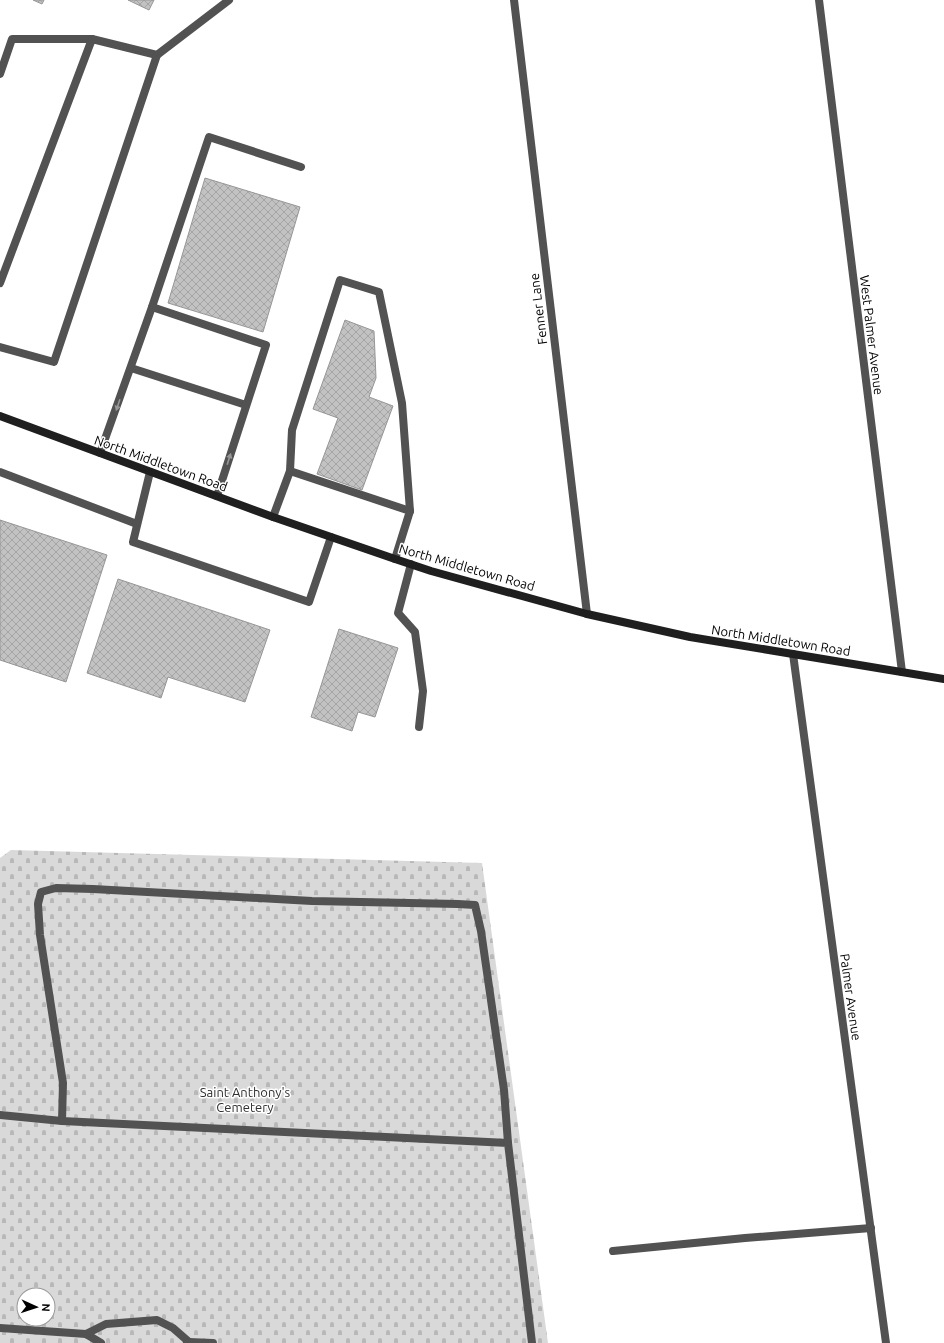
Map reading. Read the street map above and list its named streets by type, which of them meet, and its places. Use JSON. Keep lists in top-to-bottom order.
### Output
{
  "streets": {
    "street": [
      "Fenner Lane",
      "West Palmer Avenue",
      "North Middletown Road",
      "Palmer Avenue"
    ]
  },
  "crossings": [
    ["Fenner Lane", "North Middletown Road"],
    ["West Palmer Avenue", "North Middletown Road"],
    ["North Middletown Road", "Palmer Avenue"]
  ],
  "parks": ["Saint Anthony's Cemetery"],
  "north": "right"
}
